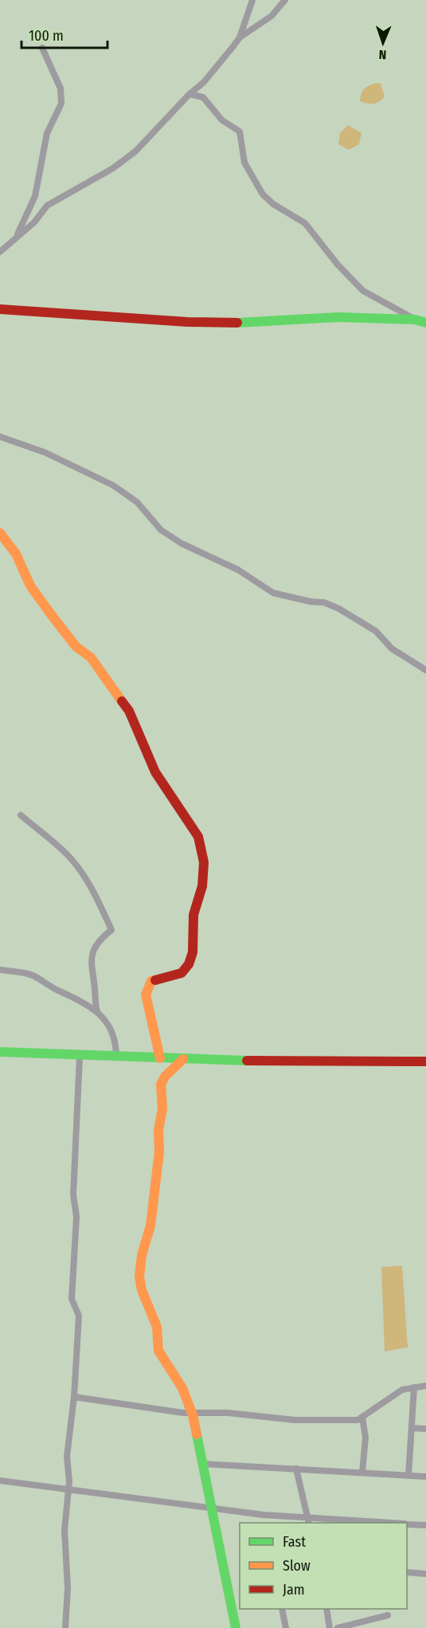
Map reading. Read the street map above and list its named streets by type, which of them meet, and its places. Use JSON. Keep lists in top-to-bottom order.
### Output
{
  "legend": ["Fast", "Slow", "Jam"],
  "scale_bar": "100 m",
  "north": "bottom"
}
